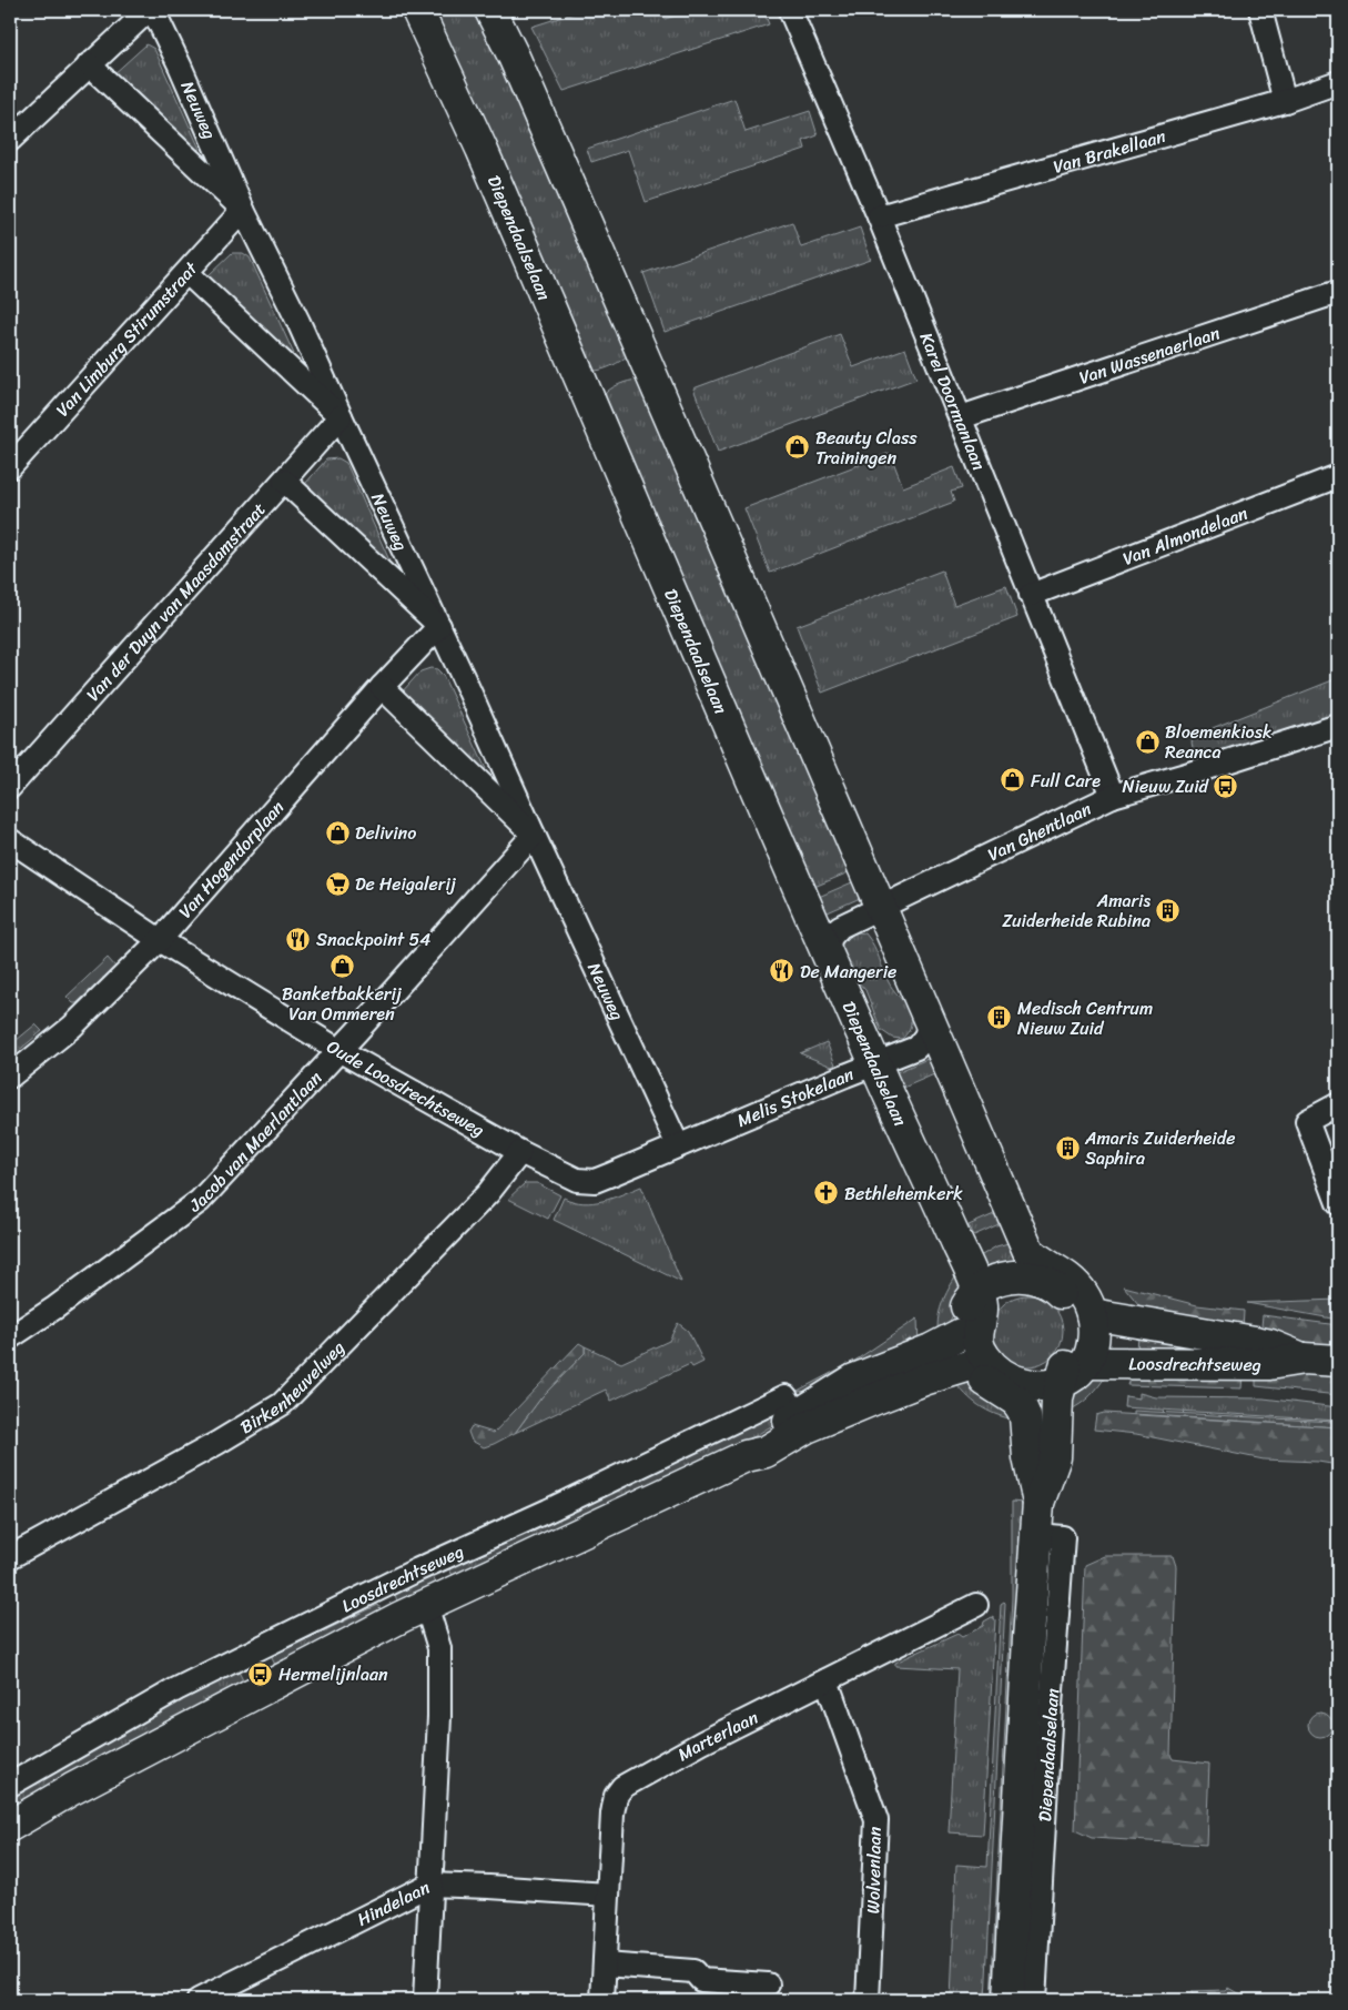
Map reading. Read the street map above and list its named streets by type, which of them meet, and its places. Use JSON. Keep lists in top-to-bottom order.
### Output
{
  "streets": {
    "main road": ["Diependaalselaan", "Loosdrechtseweg"],
    "street": [
      "Neuweg",
      "Van Brakellaan",
      "Van Limburg Stirumstraat",
      "Van Wassenaerlaan",
      "Karel Doormanlaan",
      "Van Almondelaan",
      "Van der Duyn van Maasdamstraat",
      "Van Ghentlaan",
      "Van Hogendorplaan",
      "Oude Loosdrechtseweg",
      "Melis Stokelaan",
      "Jacob van Maerlantlaan",
      "Birkenheuvelweg",
      "Marterlaan",
      "Wolvenlaan",
      "Hindelaan"
    ]
  },
  "crossings": [
    ["Neuweg", "Van Limburg Stirumstraat"],
    ["Neuweg", "Van der Duyn van Maasdamstraat"],
    ["Neuweg", "Van Hogendorplaan"],
    ["Neuweg", "Oude Loosdrechtseweg"],
    ["Neuweg", "Melis Stokelaan"],
    ["Neuweg", "Jacob van Maerlantlaan"],
    ["Van Brakellaan", "Karel Doormanlaan"],
    ["Diependaalselaan", "Van Ghentlaan"],
    ["Diependaalselaan", "Melis Stokelaan"],
    ["Diependaalselaan", "Loosdrechtseweg"],
    ["Van Wassenaerlaan", "Karel Doormanlaan"],
    ["Karel Doormanlaan", "Van Almondelaan"],
    ["Karel Doormanlaan", "Van Ghentlaan"],
    ["Van Hogendorplaan", "Oude Loosdrechtseweg"],
    ["Oude Loosdrechtseweg", "Melis Stokelaan"],
    ["Oude Loosdrechtseweg", "Jacob van Maerlantlaan"],
    ["Oude Loosdrechtseweg", "Birkenheuvelweg"],
    ["Marterlaan", "Wolvenlaan"],
    ["Marterlaan", "Hindelaan"]
  ],
  "places": {
    "shop": [
      "Beauty Class Trainingen",
      "Bloemenkiosk Reanca",
      "Full Care",
      "Delivino",
      "Banketbakkerij Van Ommeren"
    ],
    "bus stop": ["Nieuw Zuid", "Hermelijnlaan"],
    "supermarket": ["De Heigalerij"],
    "building": ["Amaris Zuiderheide Rubina", "Medisch Centrum Nieuw Zuid", "Amaris Zuiderheide Saphira"],
    "restaurant": ["Snackpoint 54", "De Mangerie"],
    "church": ["Bethlehemkerk"]
  }
}
